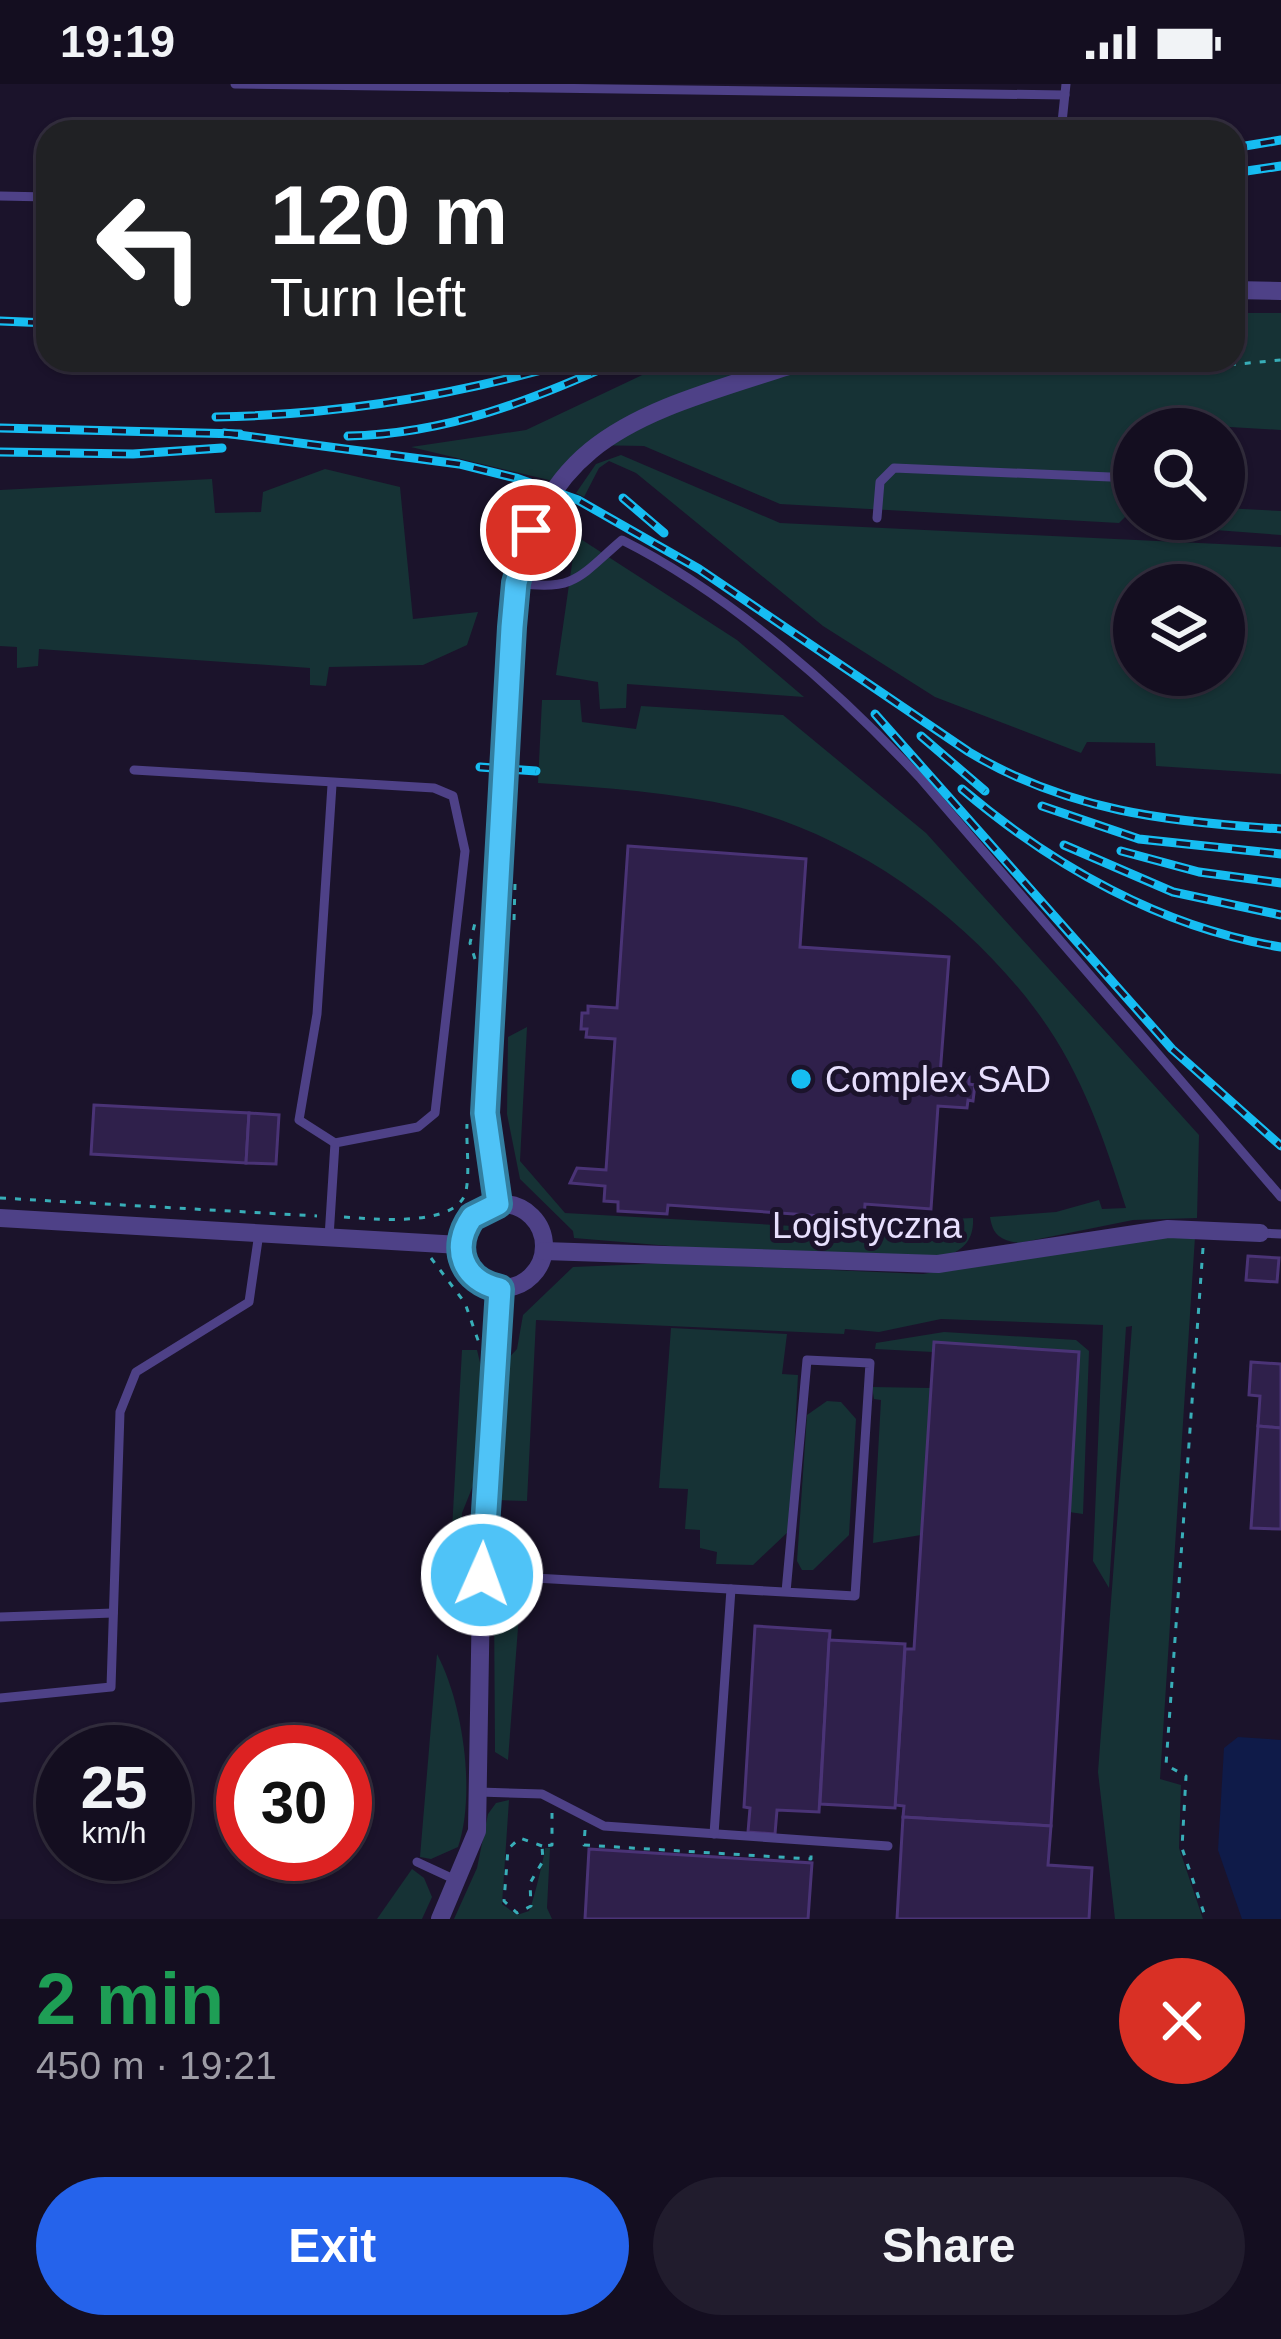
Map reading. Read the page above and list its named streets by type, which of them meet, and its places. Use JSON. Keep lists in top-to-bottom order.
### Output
{
  "streets": {
    "street": ["Logistyczna"]
  },
  "places": ["Complex SAD"],
  "page": {
    "status": "19:19",
    "turn": ["120 m", "Turn left"],
    "speed": "25 km/h",
    "limit": "30",
    "heading": ["2 min", "450 m · 19:21"],
    "buttons": ["Exit", "Share"]
  }
}
